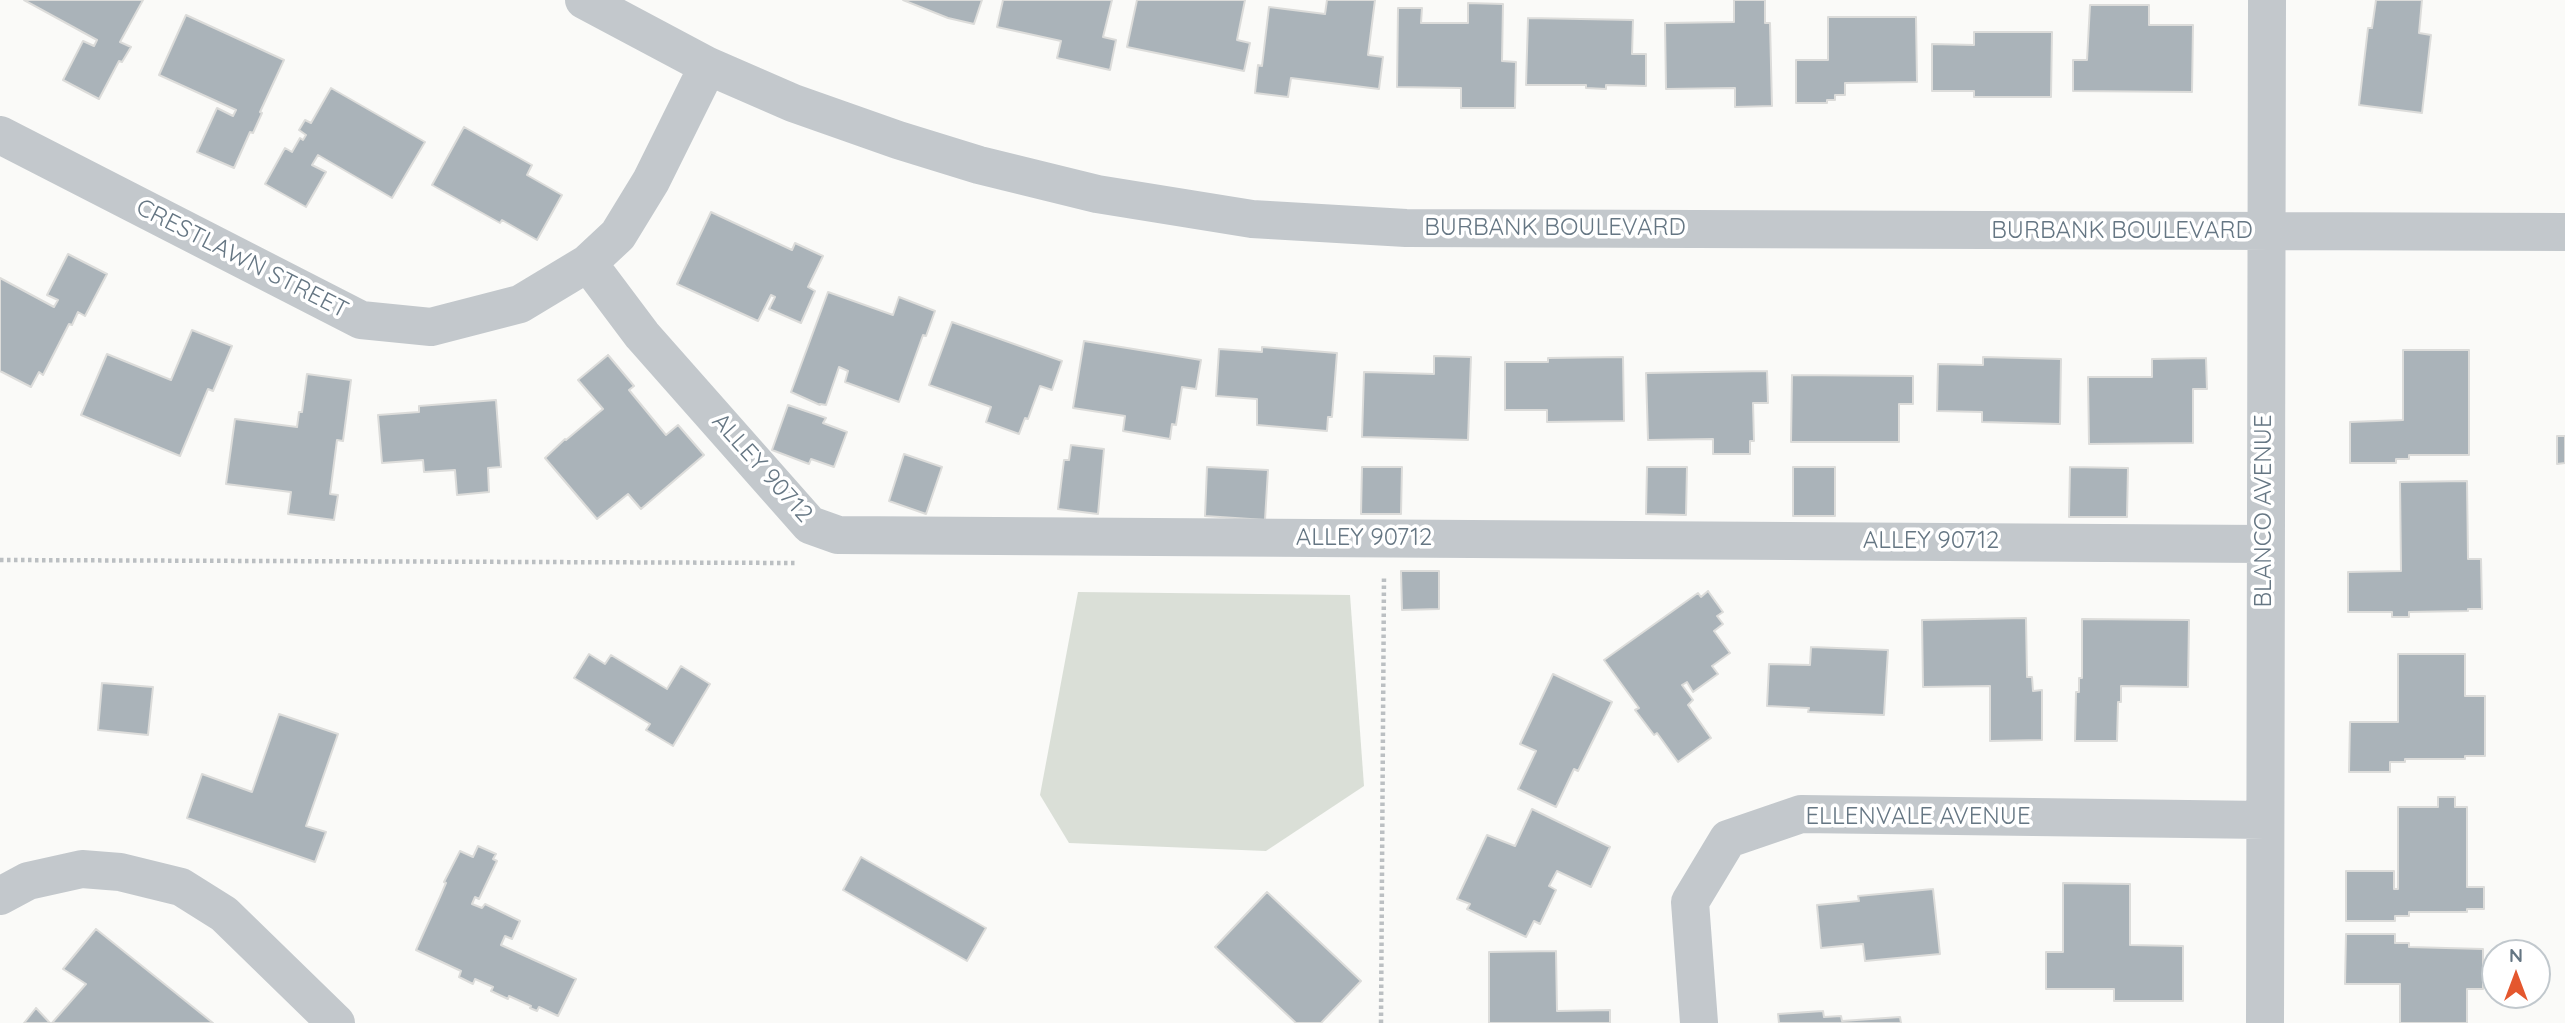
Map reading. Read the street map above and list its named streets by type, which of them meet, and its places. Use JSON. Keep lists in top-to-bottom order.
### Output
{
  "streets": {
    "street": [
      "BURBANK BOULEVARD",
      "CRESTLAWN STREET",
      "ALLEY 90712",
      "BLANCO AVENUE",
      "ELLENVALE AVENUE"
    ]
  },
  "crossings": [
    ["BURBANK BOULEVARD", "CRESTLAWN STREET"],
    ["BURBANK BOULEVARD", "BLANCO AVENUE"],
    ["CRESTLAWN STREET", "ALLEY 90712"],
    ["ALLEY 90712", "BLANCO AVENUE"],
    ["BLANCO AVENUE", "ELLENVALE AVENUE"]
  ],
  "north": "top"
}
